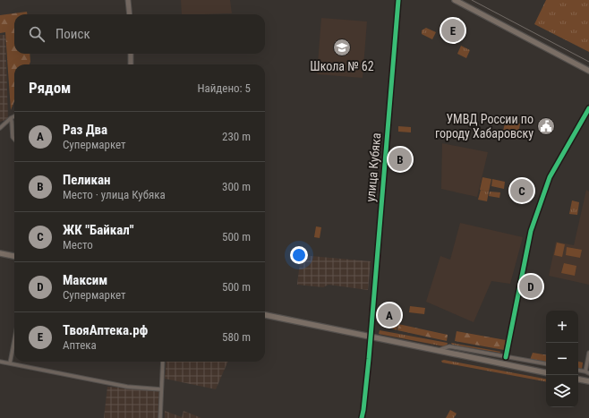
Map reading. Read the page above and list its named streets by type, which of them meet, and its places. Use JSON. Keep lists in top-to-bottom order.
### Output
{
  "streets": {
    "street": ["улица Кубяка"]
  },
  "places": {
    "school or university": ["Школа № 62"],
    "public building": ["УМВД России по городу Хабаровску"]
  },
  "page": {
    "search": "Поиск",
    "pins": [
      "E",
      "B",
      "C",
      "D",
      "A"
    ],
    "heading": ["Рядом", "Найдено: 5"],
    "list": [
      {
        "mark": "A",
        "name": "Раз Два",
        "note": "Супермаркет",
        "value": "230 m"
      },
      {
        "mark": "B",
        "name": "Пеликан",
        "note": "Место · улица Кубяка",
        "value": "300 m"
      },
      {
        "mark": "C",
        "name": "ЖК \"Байкал\"",
        "note": "Место",
        "value": "500 m"
      },
      {
        "mark": "D",
        "name": "Максим",
        "note": "Супермаркет",
        "value": "500 m"
      },
      {
        "mark": "E",
        "name": "ТвояАптека.рф",
        "note": "Аптека",
        "value": "580 m"
      }
    ],
    "map_buttons": ["+", "−"]
  }
}
